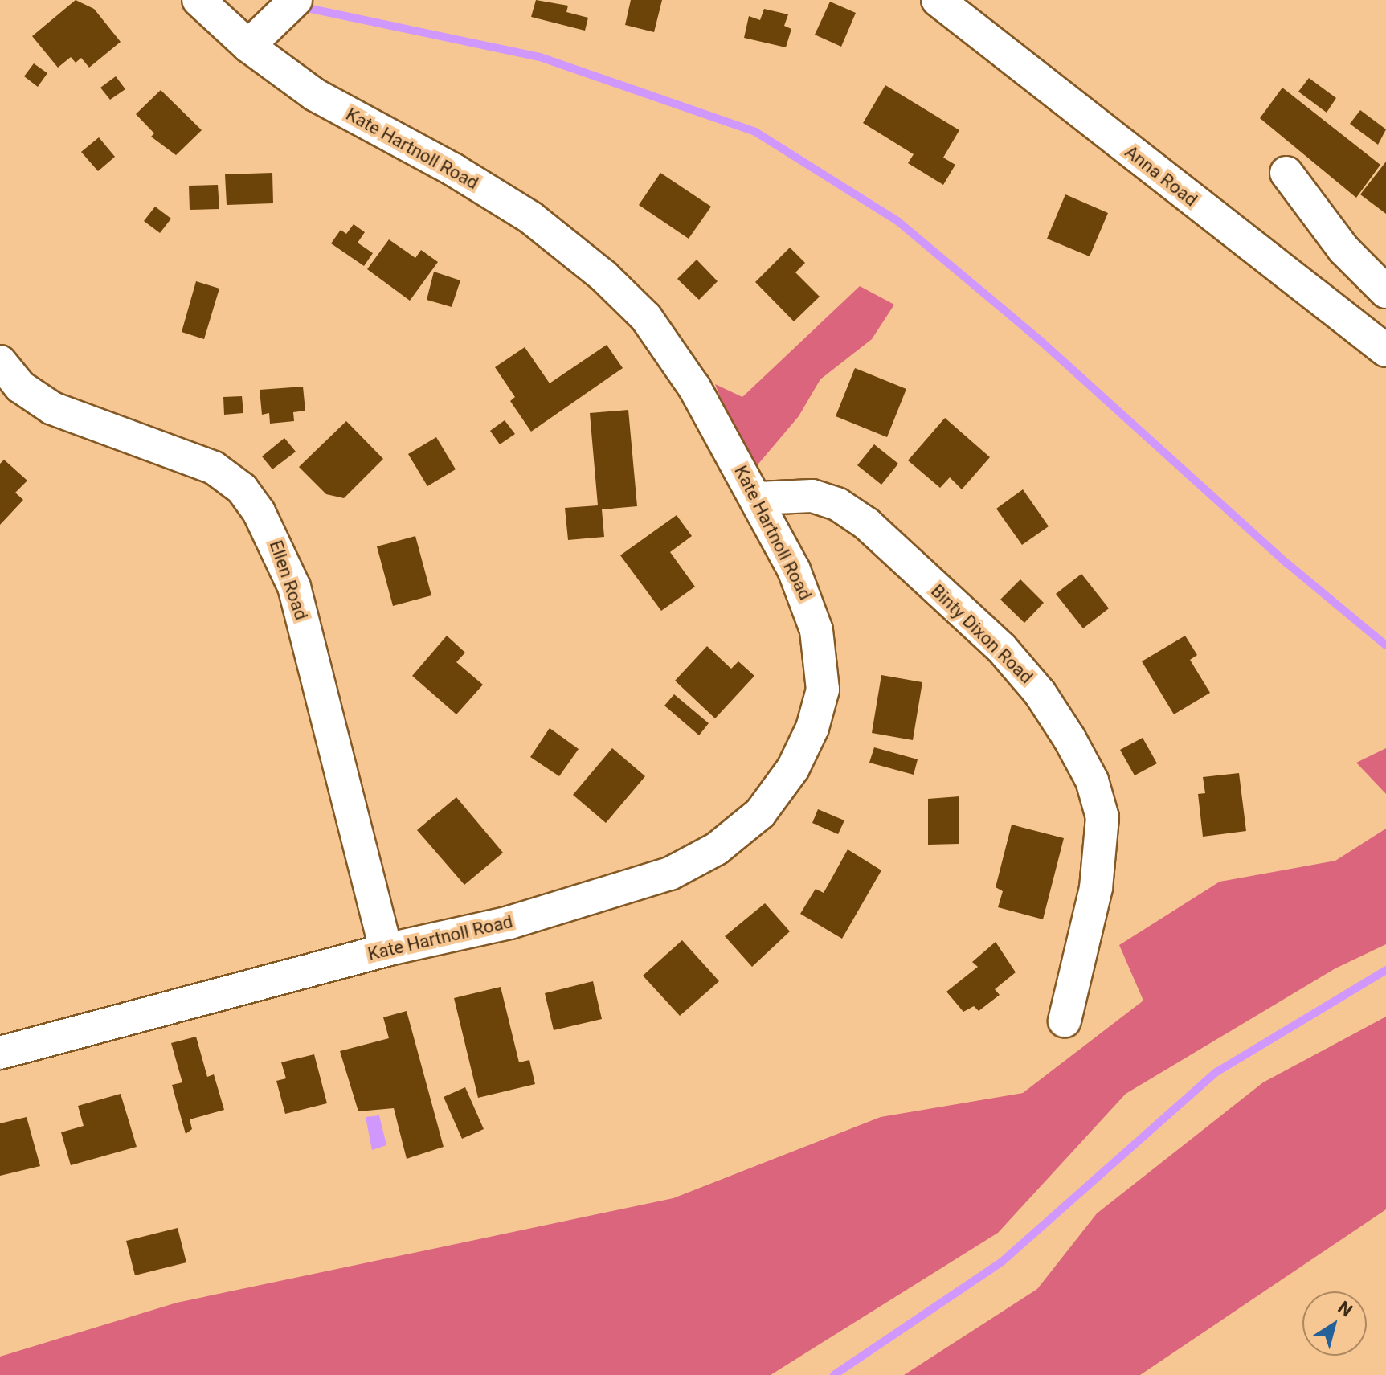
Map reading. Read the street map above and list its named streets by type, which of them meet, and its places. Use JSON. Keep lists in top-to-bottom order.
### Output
{
  "streets": {
    "street": [
      "Kate Hartnoll Road",
      "Anna Road",
      "Ellen Road",
      "Binty Dixon Road"
    ]
  },
  "crossings": [
    ["Kate Hartnoll Road", "Ellen Road"],
    ["Kate Hartnoll Road", "Binty Dixon Road"]
  ],
  "north": "top right"
}
